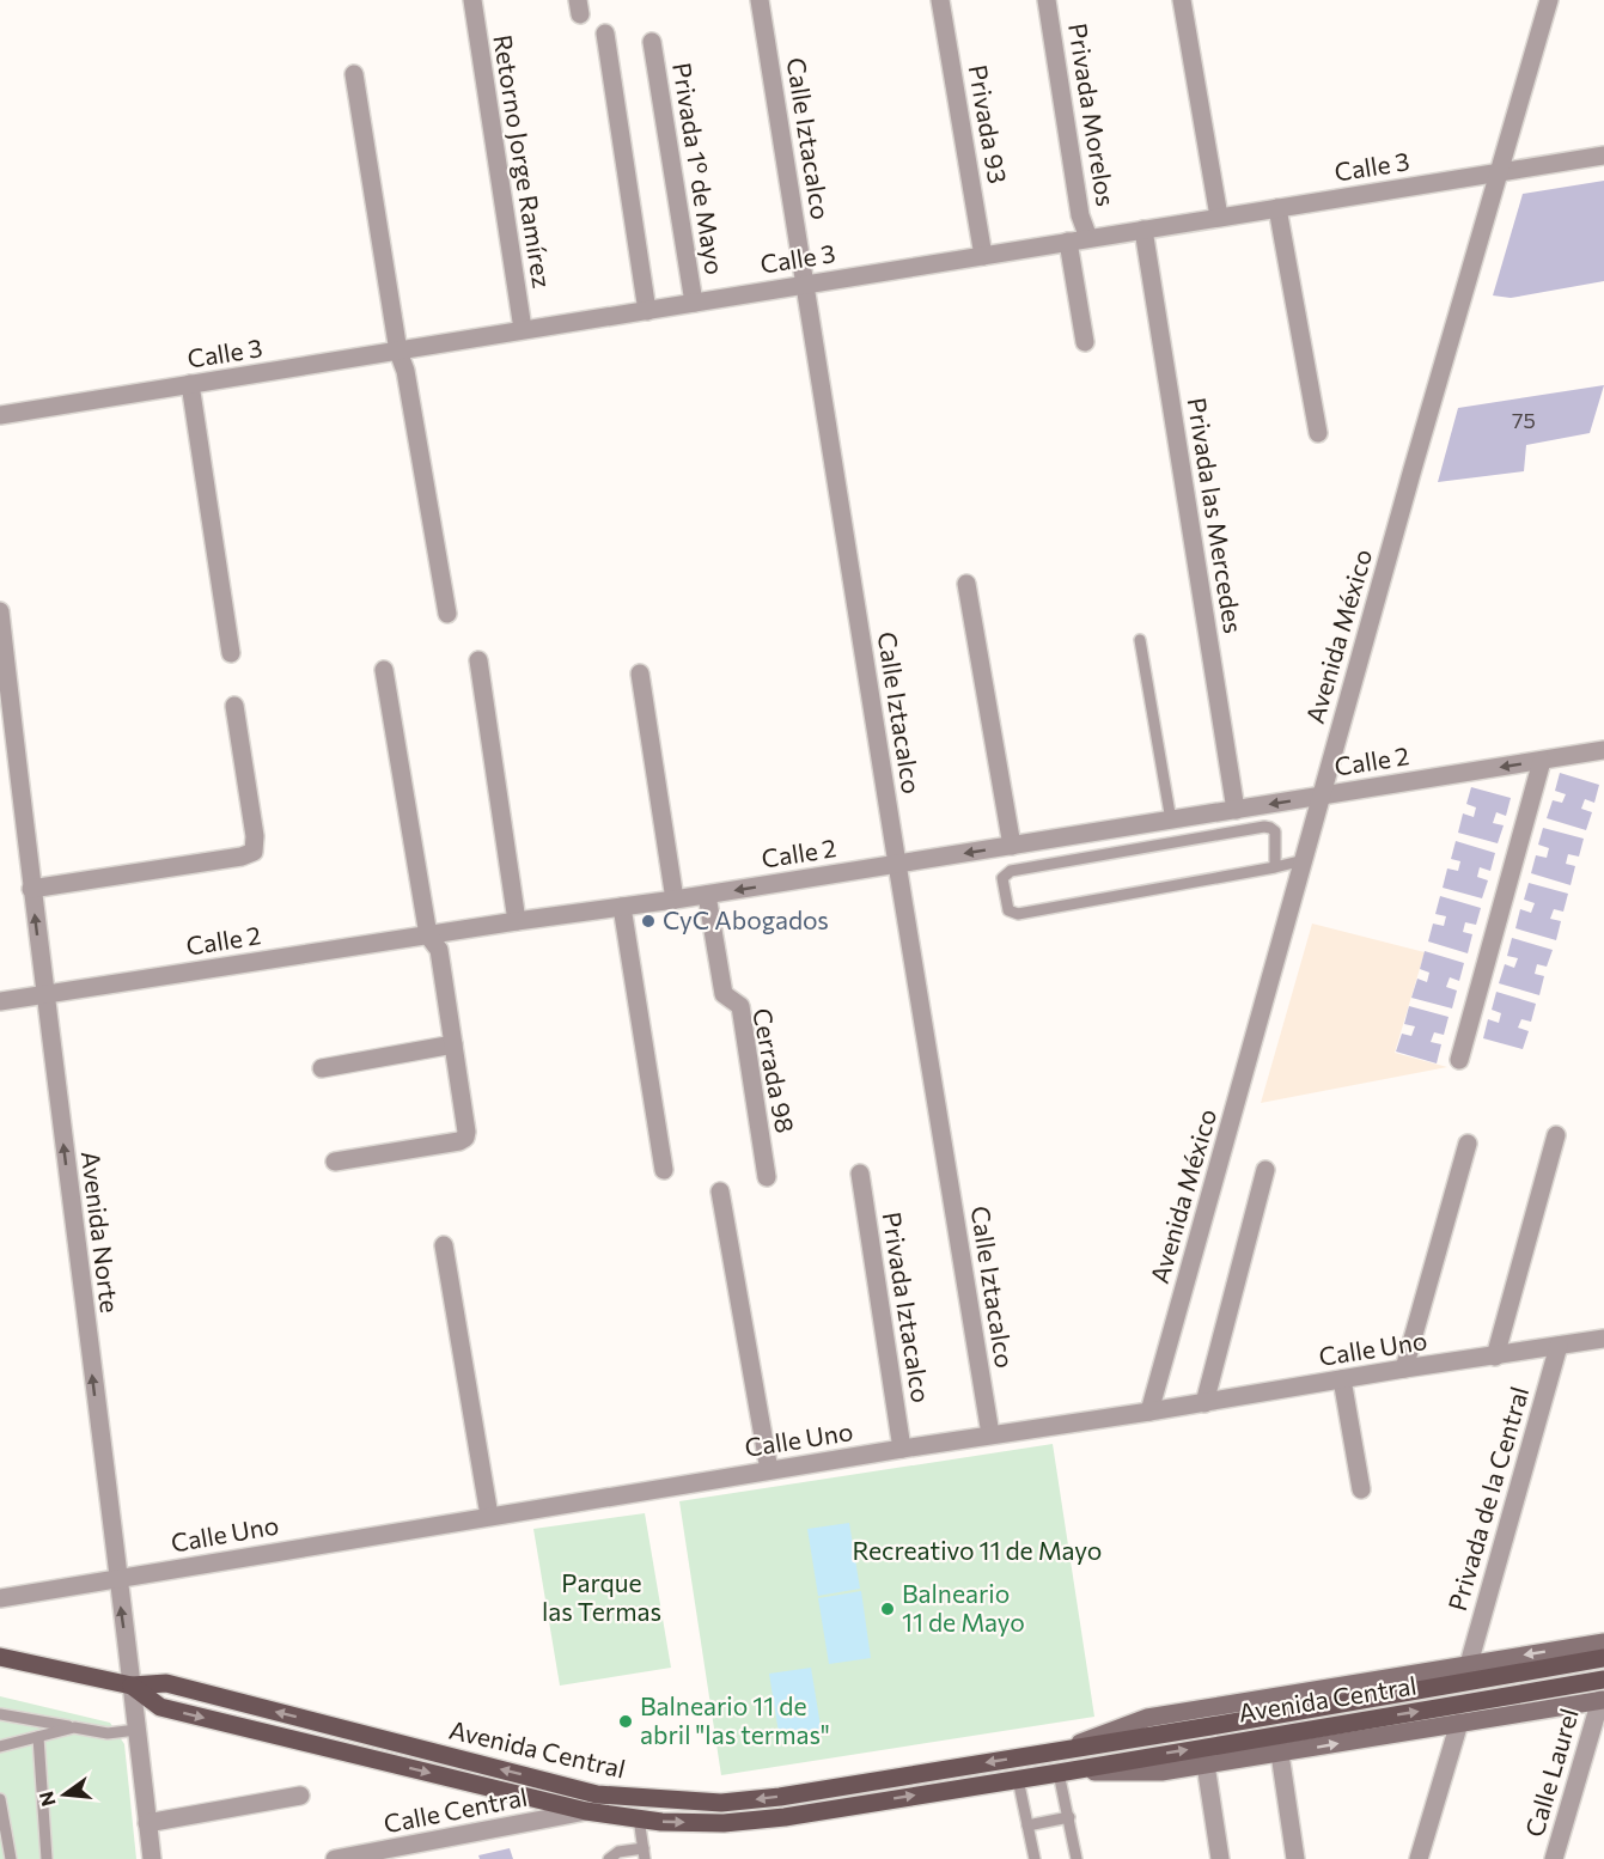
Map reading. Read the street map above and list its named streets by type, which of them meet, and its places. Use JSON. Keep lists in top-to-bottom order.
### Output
{
  "streets": {
    "main road": ["Avenida Central"],
    "street": [
      "Privada Morelos",
      "Privada 93",
      "Calle Iztacalco",
      "Retorno Jorge Ramírez",
      "Calle 3",
      "Privada 1º de Mayo",
      "Privada las Mercedes",
      "Avenida México",
      "Calle 2",
      "Cerrada 98",
      "Avenida Norte",
      "Privada Iztacalco",
      "Calle Uno",
      "Privada de la Central",
      "Calle Laurel",
      "Calle Central"
    ]
  },
  "crossings": [
    ["Privada Morelos", "Calle 3"],
    ["Privada 93", "Calle 3"],
    ["Calle Iztacalco", "Calle 3"],
    ["Calle Iztacalco", "Calle 2"],
    ["Calle Iztacalco", "Calle Uno"],
    ["Retorno Jorge Ramírez", "Calle 3"],
    ["Calle 3", "Privada 1º de Mayo"],
    ["Calle 3", "Privada las Mercedes"],
    ["Calle 3", "Avenida México"],
    ["Privada las Mercedes", "Calle 2"],
    ["Avenida México", "Calle 2"],
    ["Avenida México", "Calle Uno"],
    ["Calle 2", "Cerrada 98"],
    ["Calle 2", "Avenida Norte"],
    ["Avenida Norte", "Calle Uno"],
    ["Avenida Norte", "Avenida Central"],
    ["Privada Iztacalco", "Calle Uno"],
    ["Calle Uno", "Privada de la Central"],
    ["Privada de la Central", "Avenida Central"],
    ["Avenida Central", "Calle Laurel"],
    ["Avenida Central", "Calle Central"]
  ],
  "one_way": ["Calle 2", "Avenida Norte"],
  "parks": ["Recreativo 11 de Mayo", "Parque las Termas"],
  "places": ["CyC Abogados", "Balneario 11 de Mayo", "Balneario 11 de abril \"las termas\""],
  "house_numbers": ["75"],
  "north": "left"
}
